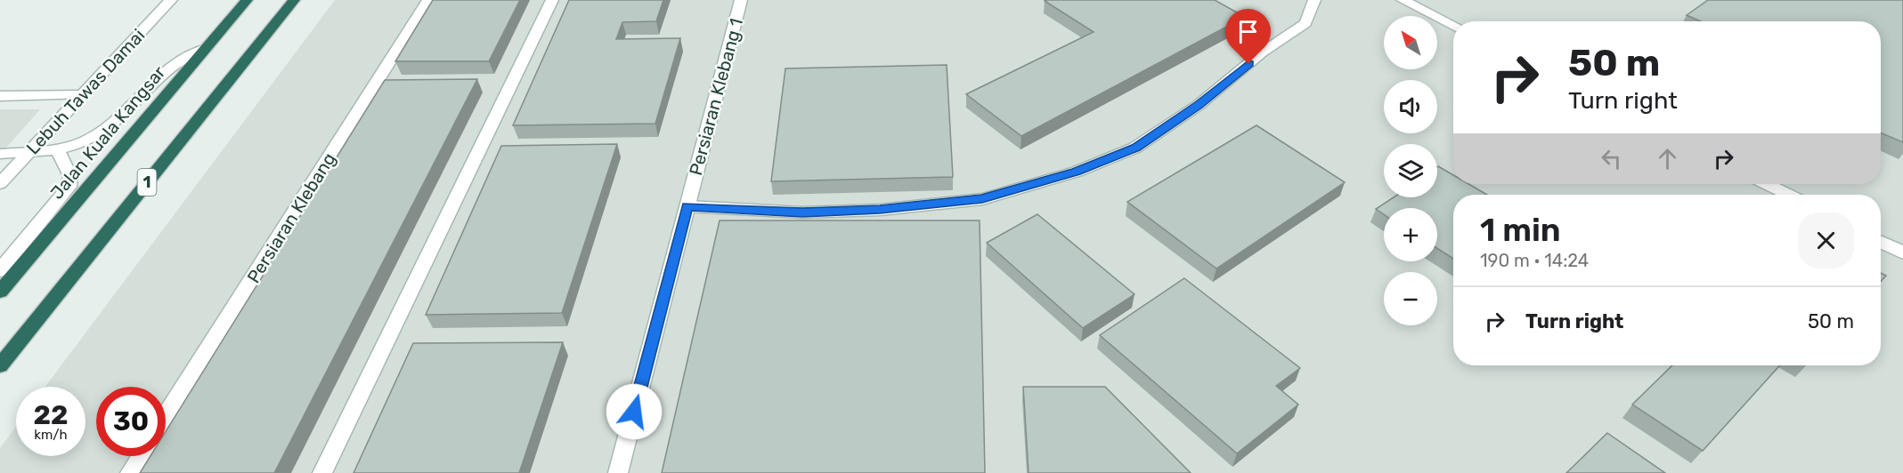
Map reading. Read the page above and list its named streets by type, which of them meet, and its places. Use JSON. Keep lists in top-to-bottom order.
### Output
{
  "streets": {
    "highway": ["Jalan Kuala Kangsar", "1"],
    "street": ["Lebuh Tawas Damai", "Persiaran Klebang 1", "Persiaran Klebang"]
  },
  "north": "top left",
  "page": {
    "map_buttons": ["+", "−"],
    "turn": ["50 m", "Turn right"],
    "heading": ["1 min", "190 m · 14:24"],
    "list": [
      {
        "name": "Turn right",
        "value": "50 m"
      }
    ],
    "speed": "22 km/h",
    "limit": "30"
  }
}
